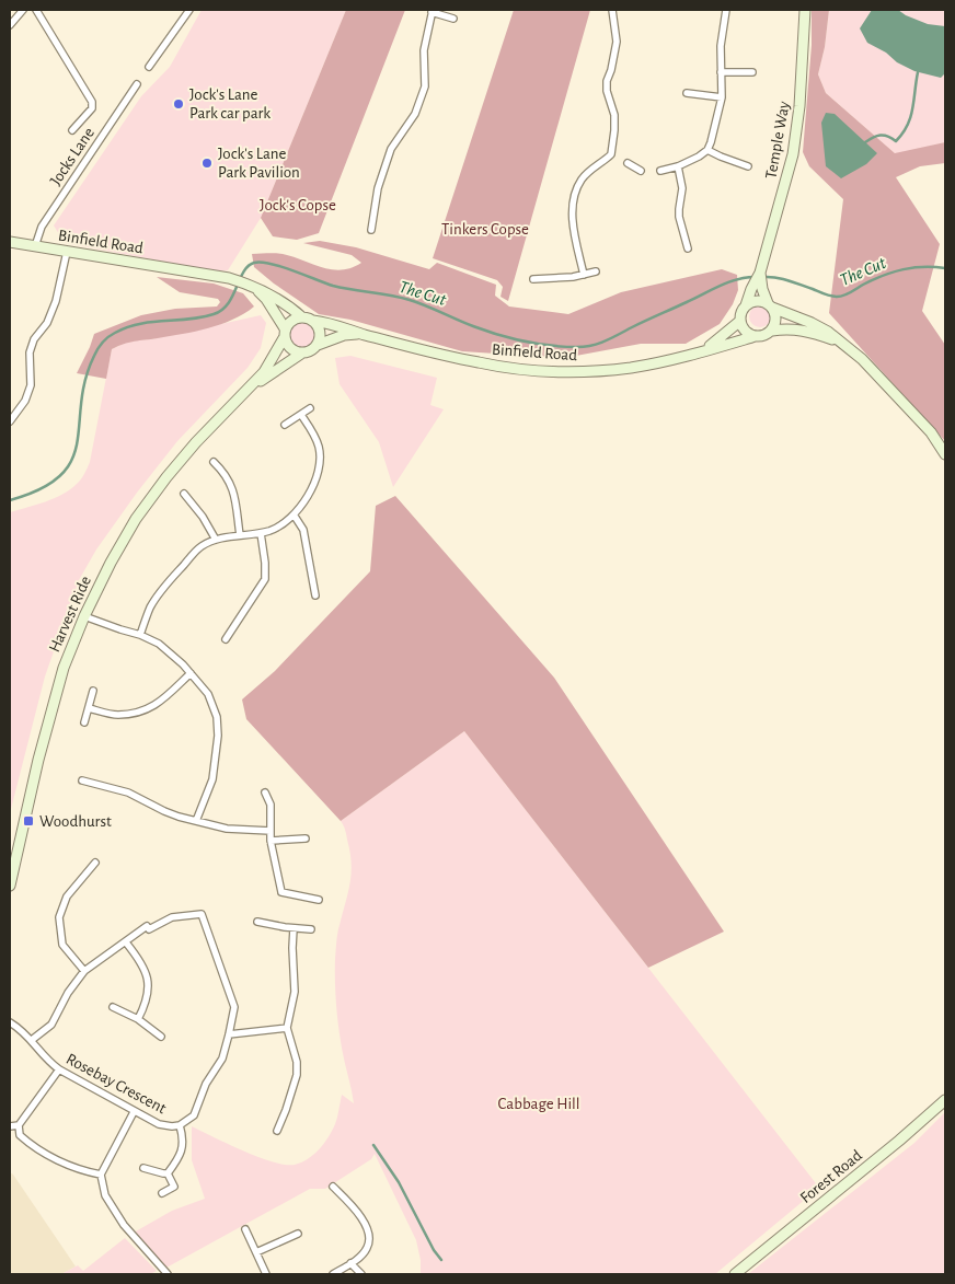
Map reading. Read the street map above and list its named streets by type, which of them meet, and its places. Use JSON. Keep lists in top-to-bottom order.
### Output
{
  "streets": {
    "main road": [
      "Temple Way",
      "Binfield Road",
      "Harvest Ride",
      "Forest Road"
    ],
    "street": ["Jocks Lane", "Rosebay Crescent"]
  },
  "crossings": [
    ["Temple Way", "Binfield Road"],
    ["Jocks Lane", "Binfield Road"],
    ["Binfield Road", "Harvest Ride"]
  ],
  "water": ["The Cut"],
  "parks": ["Jock's Copse", "Tinkers Copse", "Cabbage Hill"],
  "places": {
    "other": ["Jock's Lane Park car park", "Jock's Lane Park Pavilion"],
    "transit": ["Woodhurst"]
  }
}
